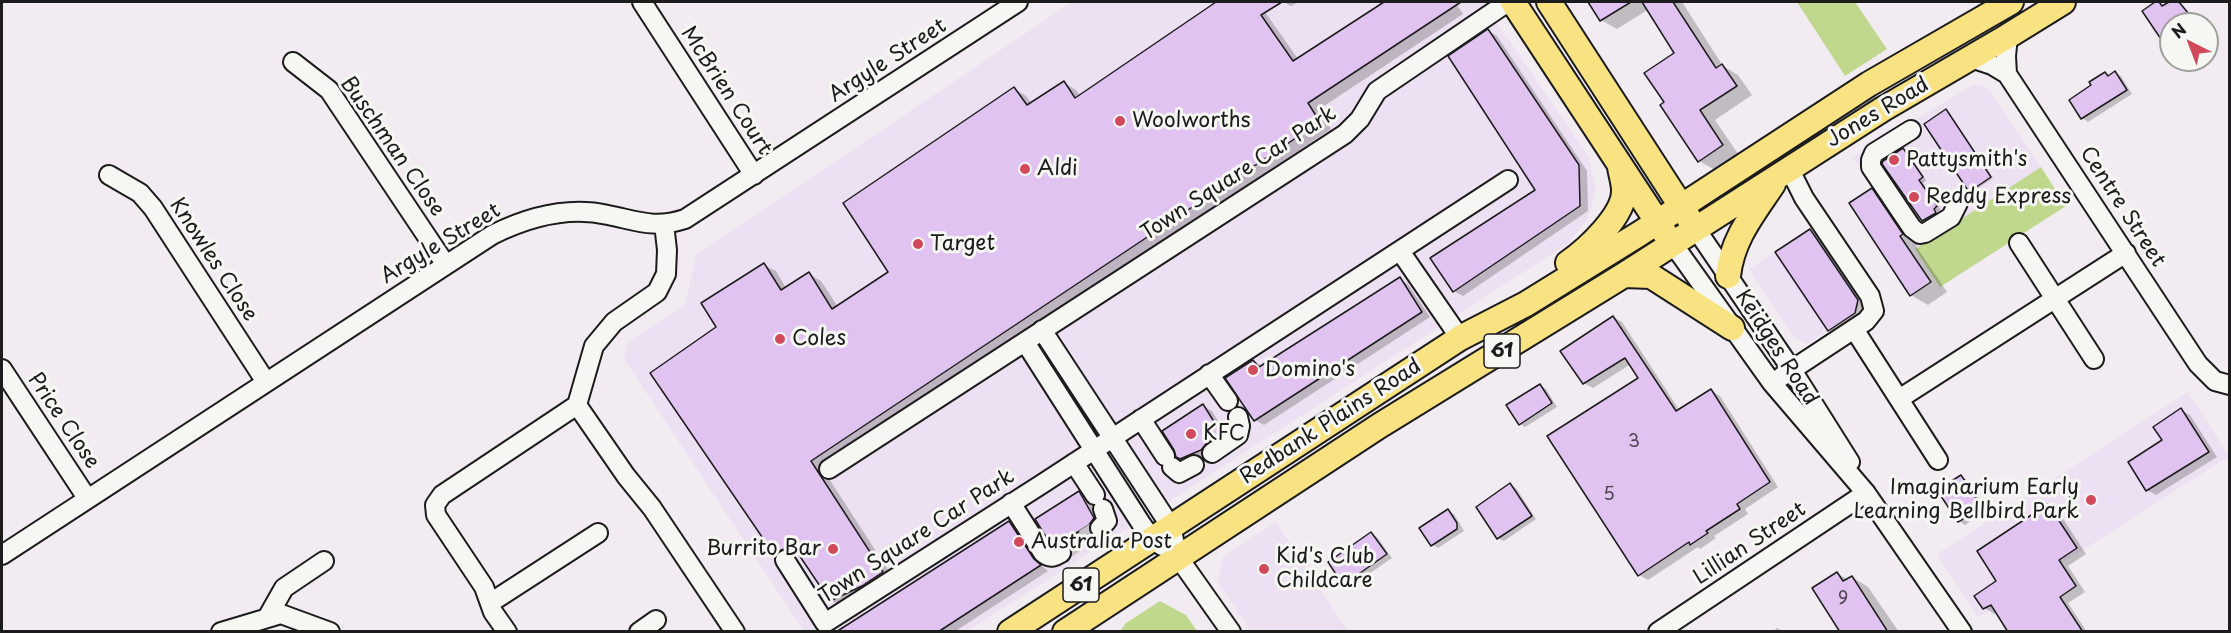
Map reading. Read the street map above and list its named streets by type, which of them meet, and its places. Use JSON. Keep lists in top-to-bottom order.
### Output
{
  "streets": {
    "main road": [
      "Jones Road",
      "Keidges Road",
      "61",
      "Redbank Plains Road"
    ],
    "street": [
      "Argyle Street",
      "McBrien Court",
      "Buschman Close",
      "Town Square Car Park",
      "Centre Street",
      "Knowles Close",
      "Price Close",
      "Lillian Street"
    ]
  },
  "crossings": [
    ["Argyle Street", "McBrien Court"],
    ["Argyle Street", "Buschman Close"],
    ["Argyle Street", "Knowles Close"],
    ["Argyle Street", "Price Close"],
    ["Jones Road", "Keidges Road"],
    ["Jones Road", "61"],
    ["Jones Road", "Redbank Plains Road"],
    ["Keidges Road", "61"],
    ["Keidges Road", "Redbank Plains Road"],
    ["Keidges Road", "Lillian Street"],
    ["61", "Redbank Plains Road"]
  ],
  "places": [
    "Woolworths",
    "Pattysmith's",
    "Aldi",
    "Reddy Express",
    "Target",
    "Coles",
    "Domino's",
    "KFC",
    "Imaginarium Early Learning Bellbird Park",
    "Australia Post",
    "Burrito Bar",
    "Kid's Club Childcare"
  ],
  "house_numbers": ["3", "5", "9"],
  "north": "top left"
}
